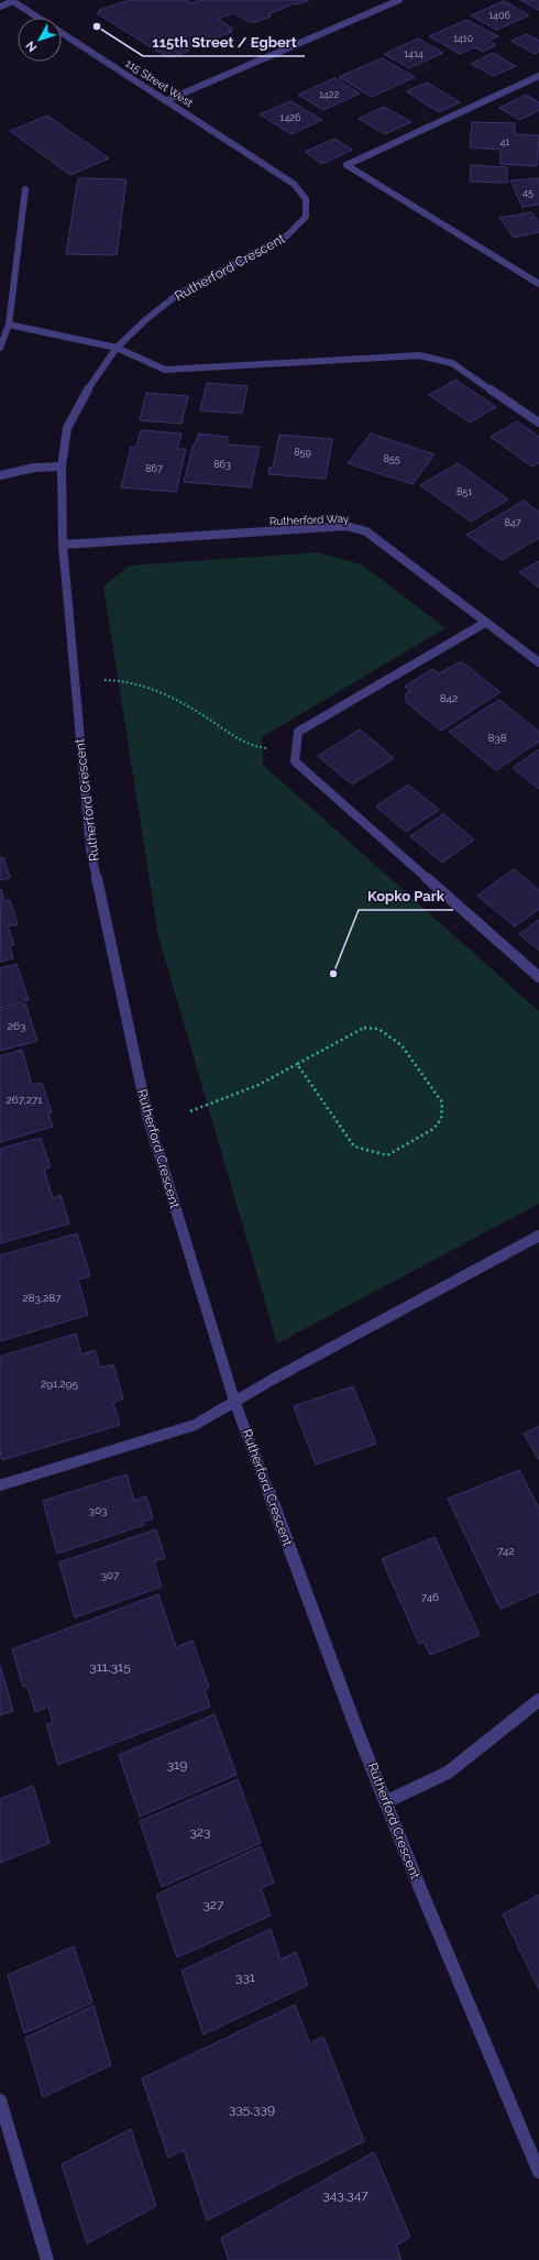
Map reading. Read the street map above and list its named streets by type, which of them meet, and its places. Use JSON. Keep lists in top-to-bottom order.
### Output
{
  "streets": {
    "street": ["115 Street West", "Rutherford Crescent", "Rutherford Way"]
  },
  "crossings": [
    ["115 Street West", "Rutherford Crescent"],
    ["Rutherford Crescent", "Rutherford Way"]
  ],
  "places": ["115th Street / Egbert", "Kopko Park"],
  "house_numbers": [
    "1406",
    "1410",
    "1414",
    "1422",
    "1426",
    "41",
    "45",
    "859",
    "855",
    "863",
    "867",
    "851",
    "847",
    "842",
    "838",
    "263",
    "267,271",
    "283,287",
    "291,295",
    "303",
    "742",
    "307",
    "746",
    "311,315",
    "319",
    "323",
    "327",
    "331",
    "335,339",
    "343,347"
  ],
  "north": "bottom left"
}
